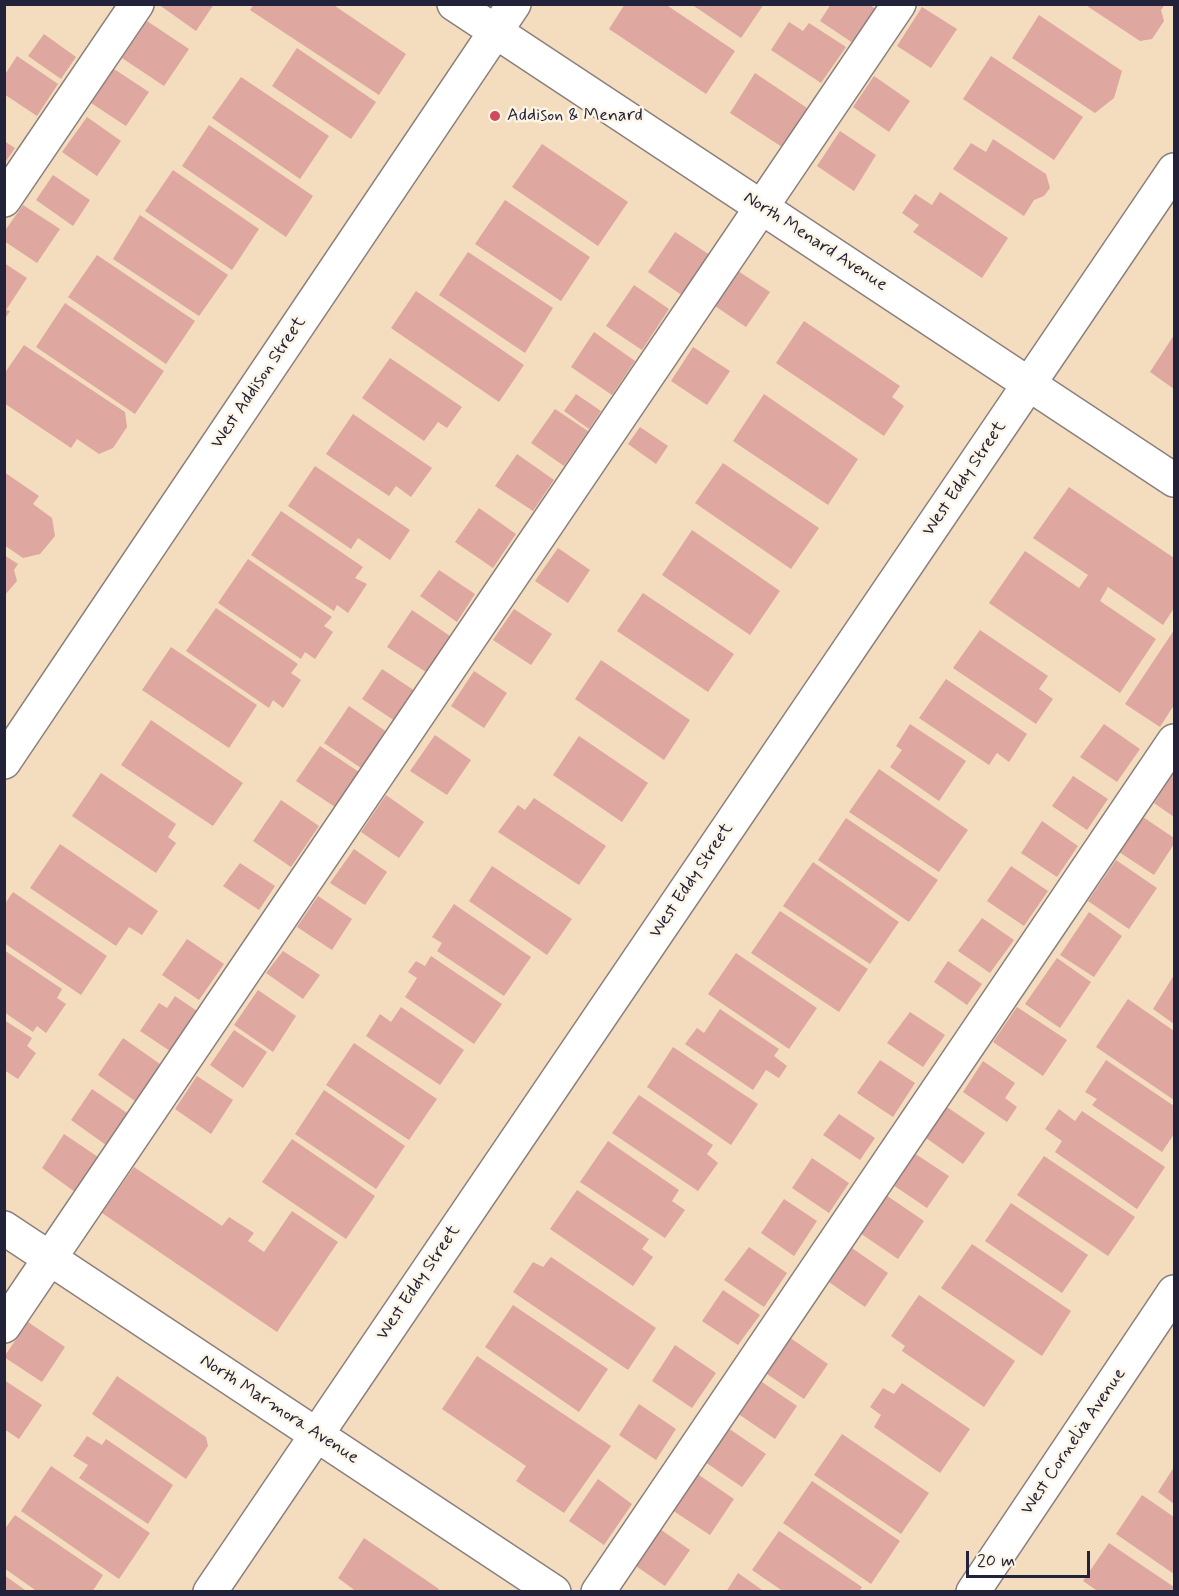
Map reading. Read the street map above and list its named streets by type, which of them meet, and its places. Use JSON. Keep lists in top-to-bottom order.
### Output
{
  "streets": {
    "street": [
      "North Menard Avenue",
      "West Addison Street",
      "West Eddy Street",
      "North Marmora Avenue",
      "West Cornelia Avenue"
    ]
  },
  "crossings": [
    ["North Menard Avenue", "West Addison Street"],
    ["North Menard Avenue", "West Eddy Street"],
    ["West Eddy Street", "North Marmora Avenue"]
  ],
  "places": ["Addison & Menard"],
  "scale_bar": "20 m"
}
